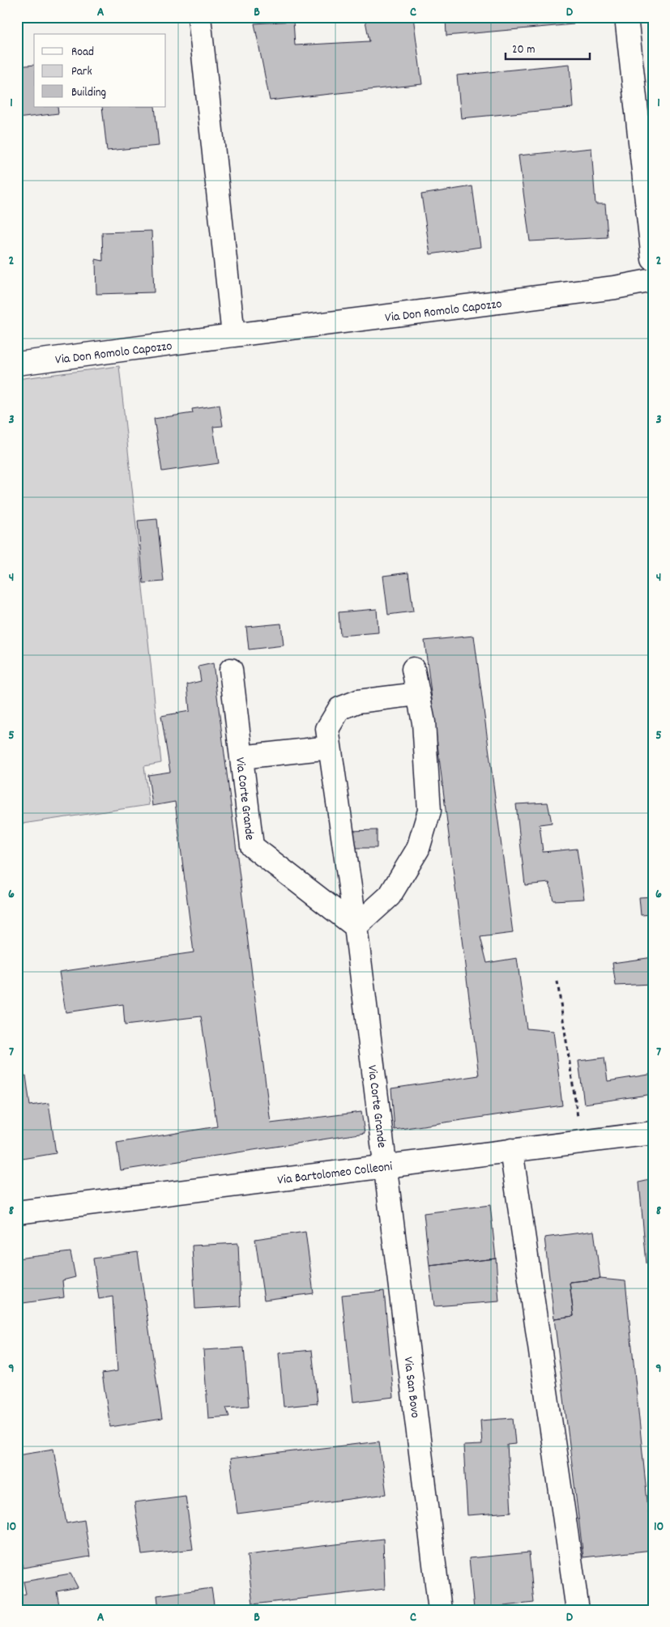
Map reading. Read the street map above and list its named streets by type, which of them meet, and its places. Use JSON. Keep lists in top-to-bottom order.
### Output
{
  "streets": {
    "street": [
      "Via Don Romolo Capozzo",
      "Via Corte Grande",
      "Via Bartolomeo Colleoni",
      "Via San Bovo"
    ]
  },
  "crossings": [
    ["Via Corte Grande", "Via Bartolomeo Colleoni"],
    ["Via Corte Grande", "Via San Bovo"],
    ["Via Bartolomeo Colleoni", "Via San Bovo"]
  ],
  "legend": ["Road", "Park", "Building"],
  "scale_bar": "20 m",
  "grid": {
    "columns": [
      "A",
      "B",
      "C",
      "D"
    ],
    "rows": [
      "1",
      "2",
      "3",
      "4",
      "5",
      "6",
      "7",
      "8",
      "9",
      "10"
    ]
  }
}
